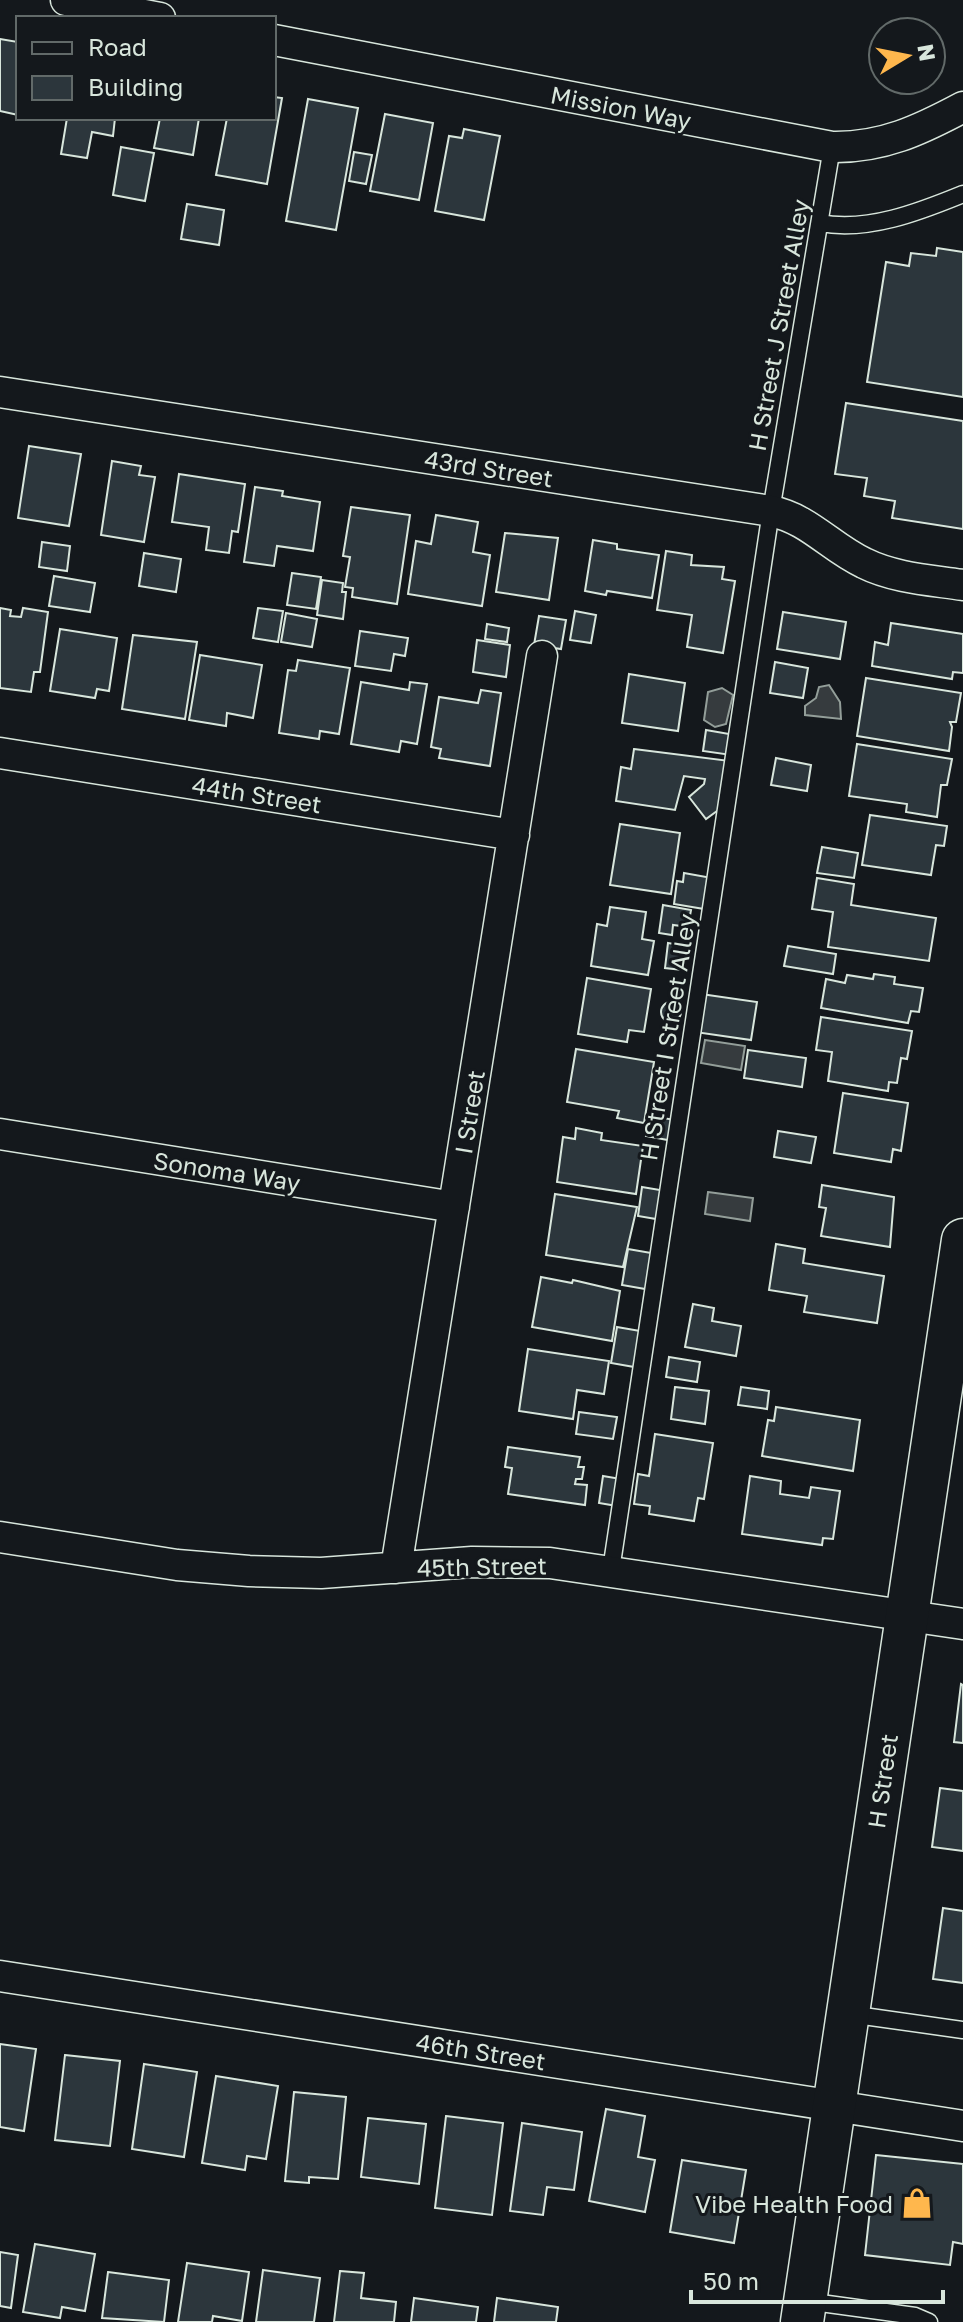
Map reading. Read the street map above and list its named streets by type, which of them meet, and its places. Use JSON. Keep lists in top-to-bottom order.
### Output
{
  "streets": {
    "main road": ["H Street"],
    "street": [
      "Mission Way",
      "43rd Street",
      "44th Street",
      "I Street",
      "Sonoma Way",
      "45th Street",
      "46th Street"
    ],
    "lane": ["H Street J Street Alley", "H Street I Street Alley"]
  },
  "crossings": [
    ["Mission Way", "H Street J Street Alley"],
    ["H Street J Street Alley", "43rd Street"],
    ["H Street J Street Alley", "H Street I Street Alley"],
    ["43rd Street", "H Street I Street Alley"],
    ["44th Street", "I Street"],
    ["H Street I Street Alley", "45th Street"],
    ["I Street", "Sonoma Way"],
    ["I Street", "45th Street"],
    ["45th Street", "H Street"],
    ["H Street", "46th Street"]
  ],
  "places": {
    "shop": ["Vibe Health Food"]
  },
  "legend": ["Road", "Building"],
  "scale_bar": "50 m",
  "north": "right"
}
